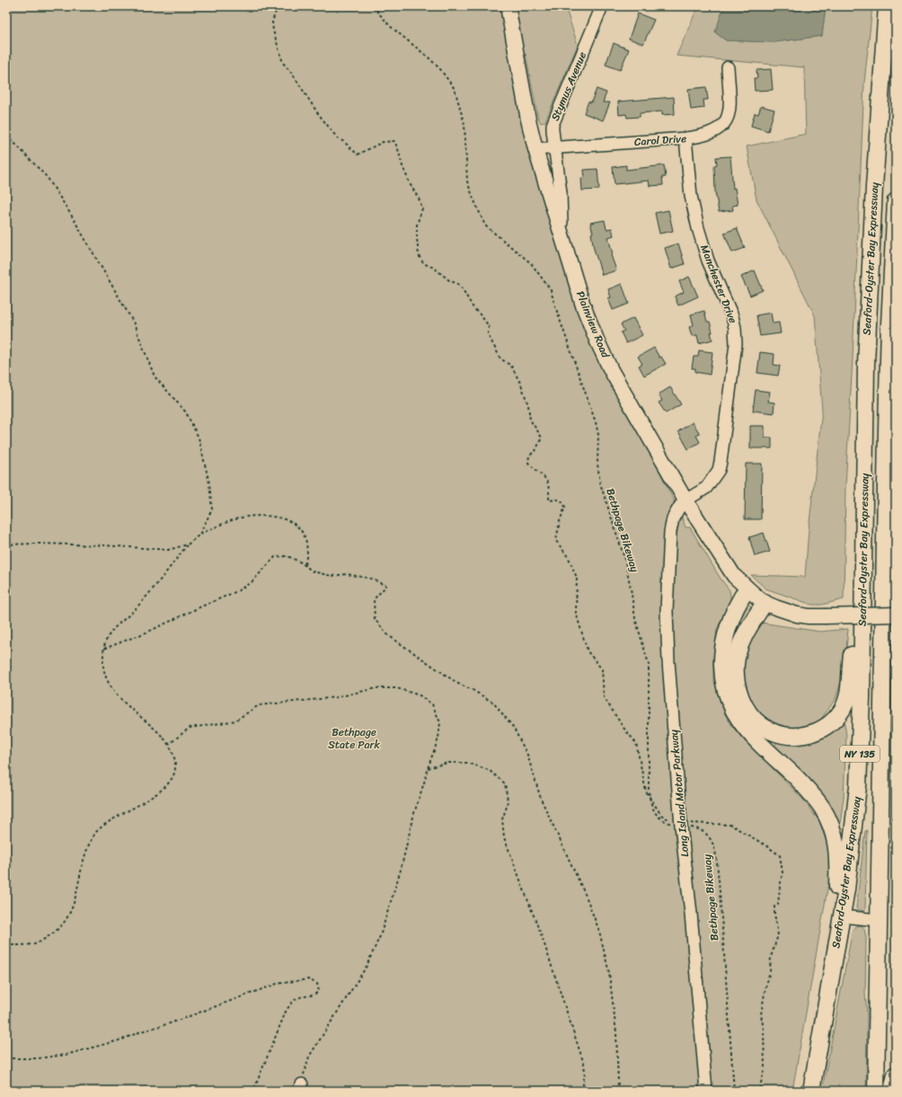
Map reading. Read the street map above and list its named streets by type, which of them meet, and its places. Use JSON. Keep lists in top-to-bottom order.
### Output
{
  "streets": {
    "highway": ["Seaford-Oyster Bay Expressway", "NY 135"],
    "main road": ["Plainview Road"],
    "street": [
      "Stymus Avenue",
      "Carol Drive",
      "Manchester Drive",
      "Long Island Motor Parkway"
    ],
    "path": ["Bethpage Bikeway"]
  },
  "crossings": [
    ["Stymus Avenue", "Carol Drive"],
    ["Stymus Avenue", "Plainview Road"],
    ["Carol Drive", "Manchester Drive"],
    ["Carol Drive", "Plainview Road"],
    ["Manchester Drive", "Plainview Road"],
    ["Manchester Drive", "Long Island Motor Parkway"],
    ["Plainview Road", "Long Island Motor Parkway"],
    ["Bethpage Bikeway", "Long Island Motor Parkway"]
  ],
  "parks": ["Bethpage State Park"]
}
